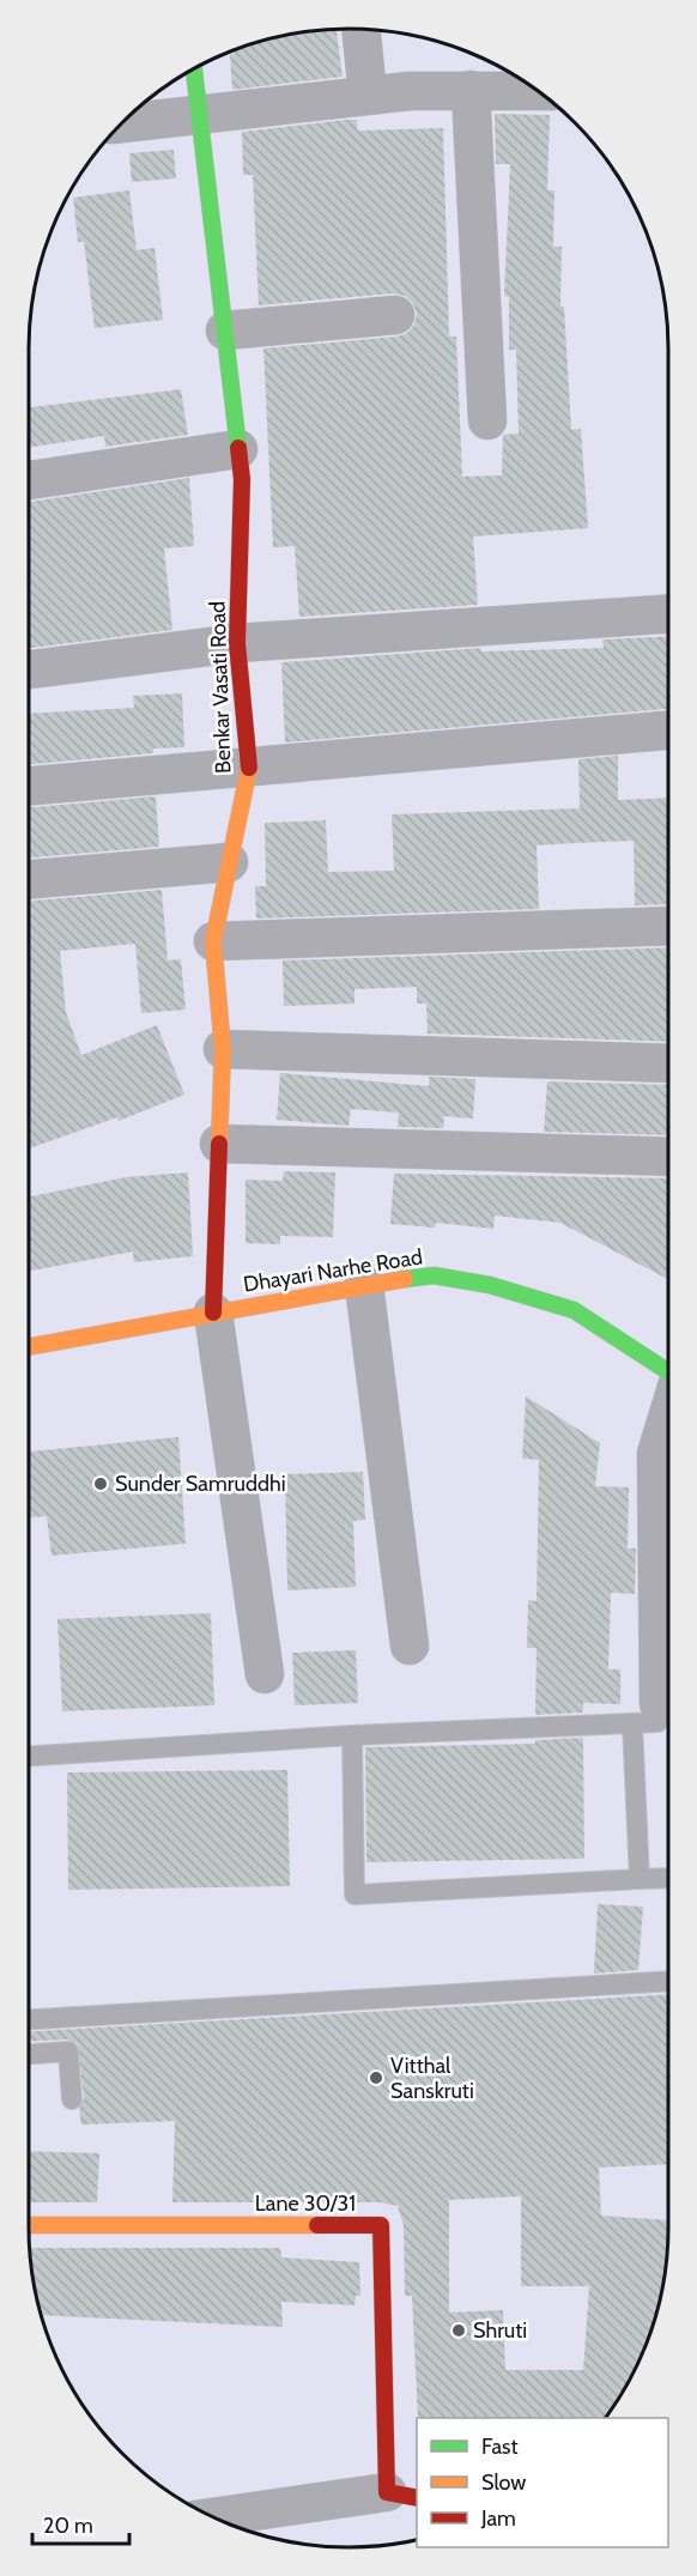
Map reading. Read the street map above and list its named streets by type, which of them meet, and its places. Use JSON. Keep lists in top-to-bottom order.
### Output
{
  "streets": {
    "street": ["Benkar Vasati Road", "Dhayari Narhe Road", "Lane 30/31"]
  },
  "crossings": [
    ["Benkar Vasati Road", "Dhayari Narhe Road"]
  ],
  "places": ["Sunder Samruddhi", "Vitthal Sanskruti", "Shruti"],
  "legend": ["Fast", "Slow", "Jam"],
  "scale_bar": "20 m"
}
